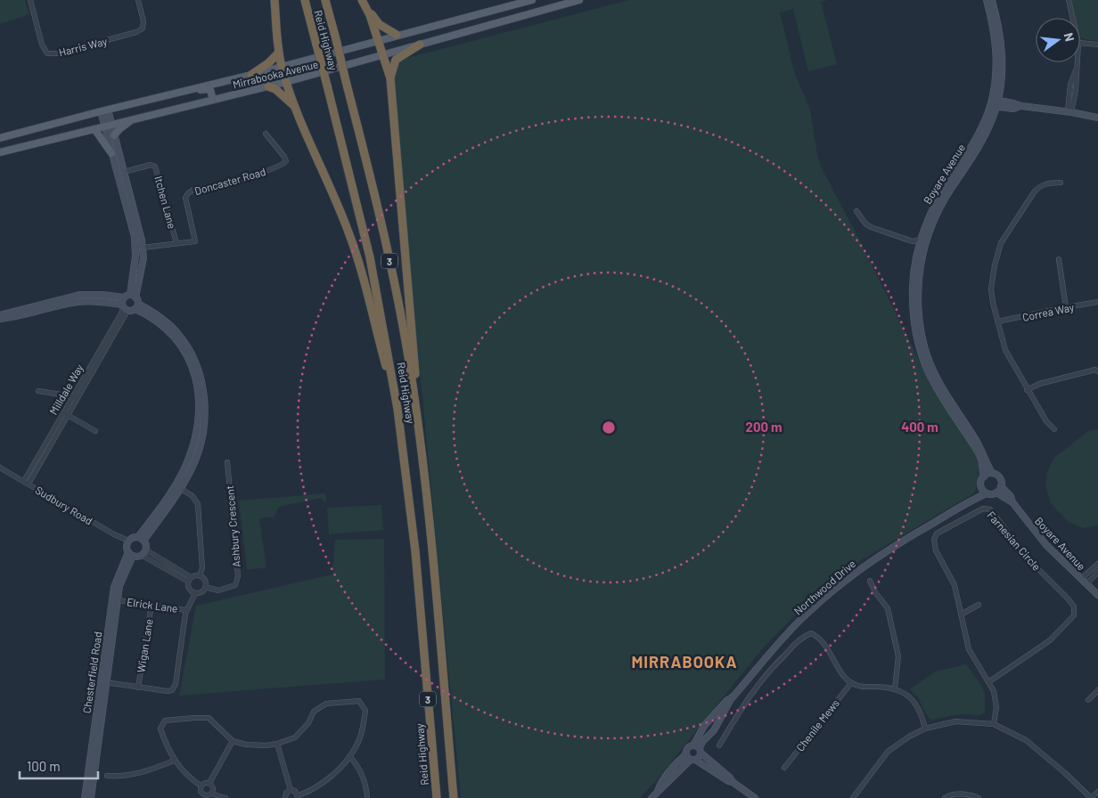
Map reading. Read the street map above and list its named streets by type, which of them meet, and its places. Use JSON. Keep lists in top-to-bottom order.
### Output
{
  "streets": {
    "highway": ["Reid Highway", "3"],
    "main road": ["Mirrabooka Avenue"],
    "street": [
      "Harris Way",
      "Boyare Avenue",
      "Doncaster Road",
      "Itchen Lane",
      "Correa Way",
      "Milldale Way",
      "Sudbury Road",
      "Ashbury Crescent",
      "Farnesian Circle",
      "Northwood Drive",
      "Elrick Lane",
      "Wigan Lane",
      "Chesterfield Road",
      "Chenile Mews"
    ]
  },
  "crossings": [
    ["Mirrabooka Avenue", "Milldale Way"],
    ["Boyare Avenue", "Northwood Drive"],
    ["Doncaster Road", "Itchen Lane"],
    ["Doncaster Road", "Milldale Way"],
    ["Itchen Lane", "Milldale Way"],
    ["Milldale Way", "Sudbury Road"],
    ["Sudbury Road", "Chesterfield Road"],
    ["Elrick Lane", "Wigan Lane"],
    ["Elrick Lane", "Chesterfield Road"]
  ],
  "districts": ["MIRRABOOKA"],
  "scale_bar": "100 m",
  "north": "right",
  "rings": ["200 m", "400 m"]
}
